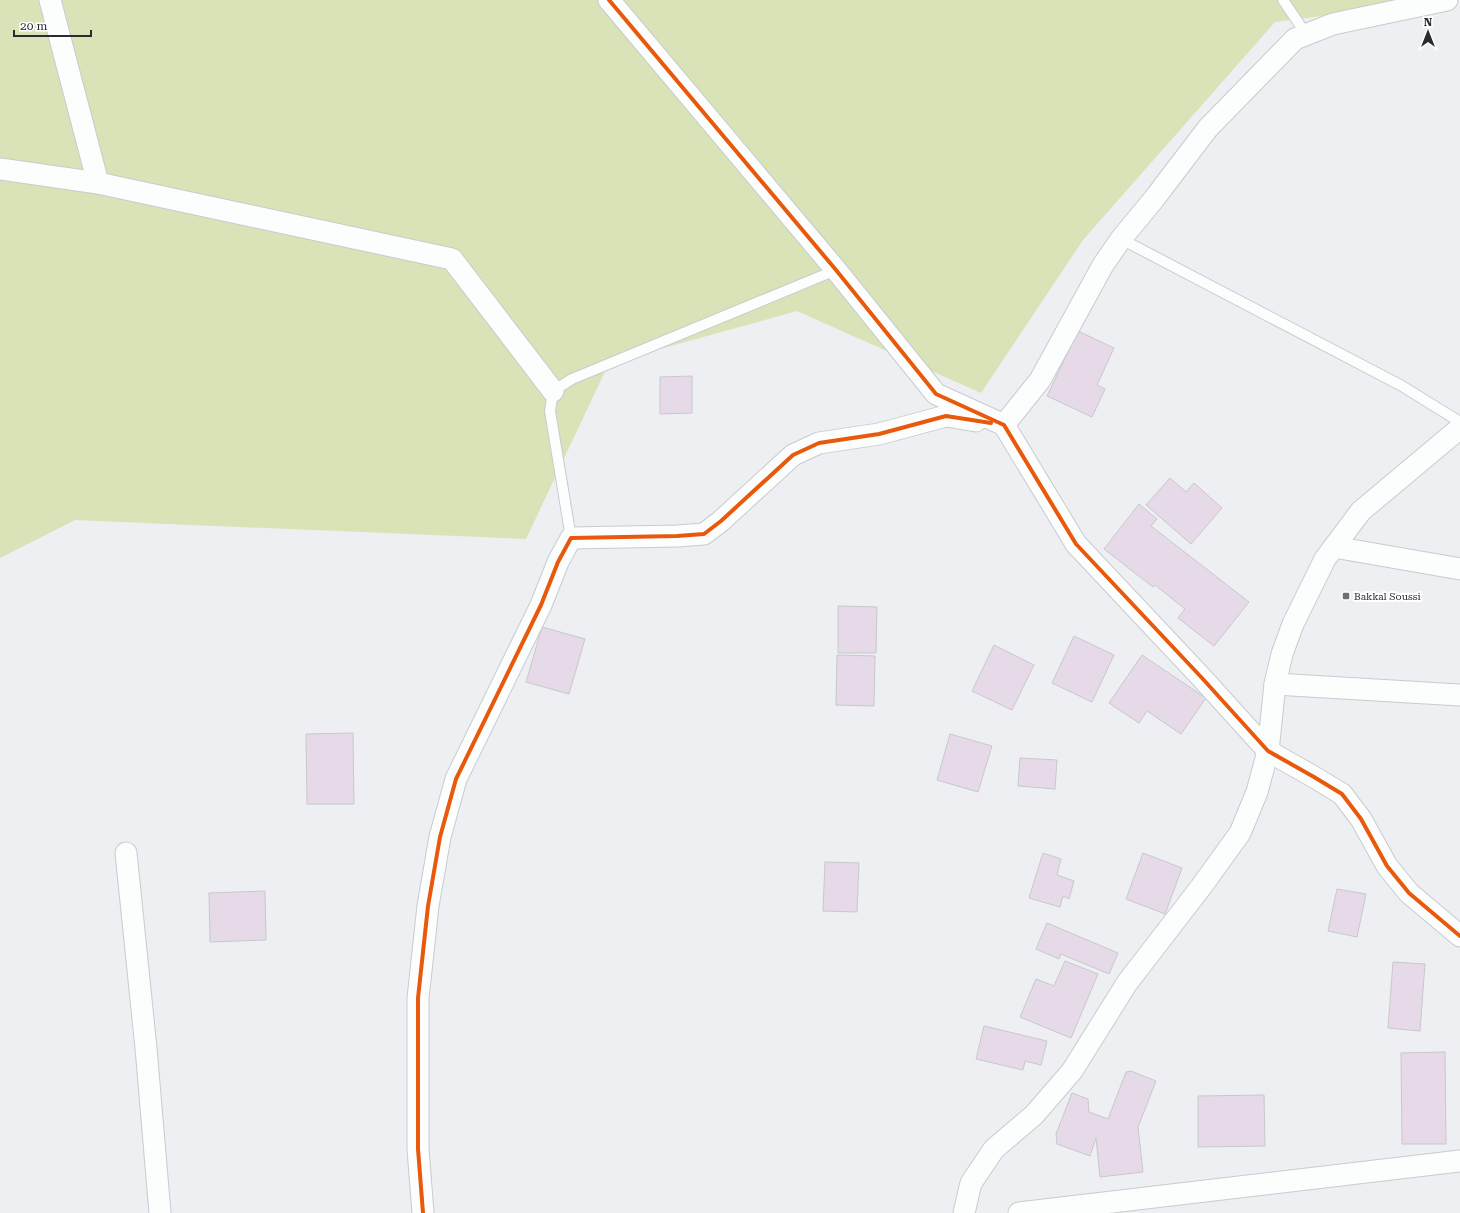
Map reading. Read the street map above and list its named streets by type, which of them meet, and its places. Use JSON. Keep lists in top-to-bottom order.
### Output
{
  "places": {
    "transit": ["Bakkal Soussi"]
  },
  "scale_bar": "20 m",
  "north": "top"
}
